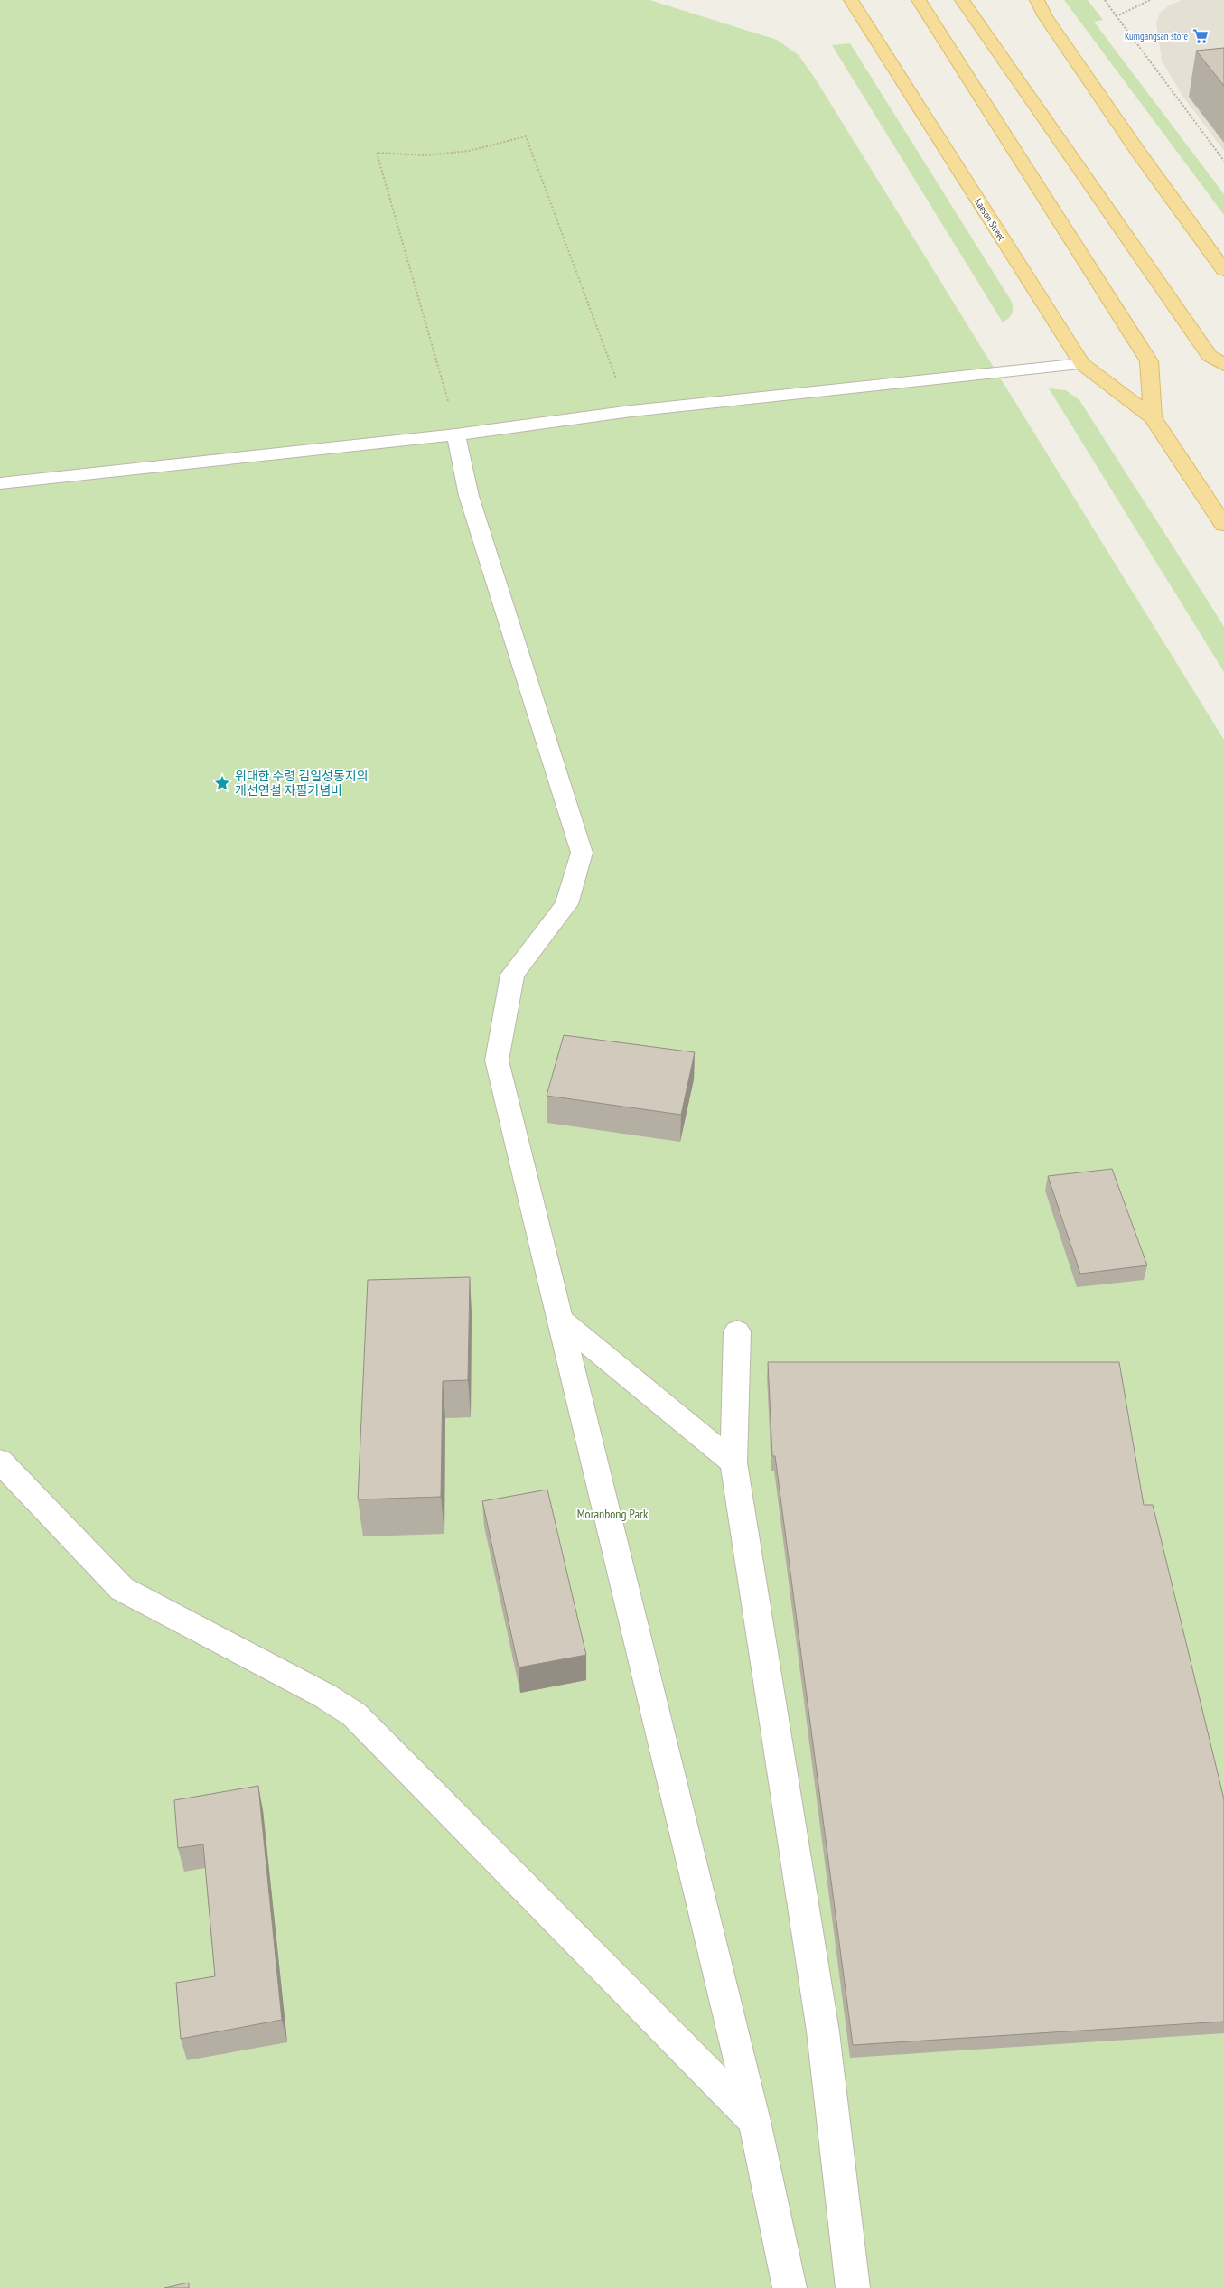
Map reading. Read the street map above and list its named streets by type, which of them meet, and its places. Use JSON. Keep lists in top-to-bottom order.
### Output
{
  "streets": {
    "main road": ["Kaeson Street"]
  },
  "parks": ["Moranbong Park"],
  "places": {
    "supermarket": ["Kumgangsan store"],
    "place": ["위대한 수령 김일성동지의 개선연설 자필기념비"]
  }
}
